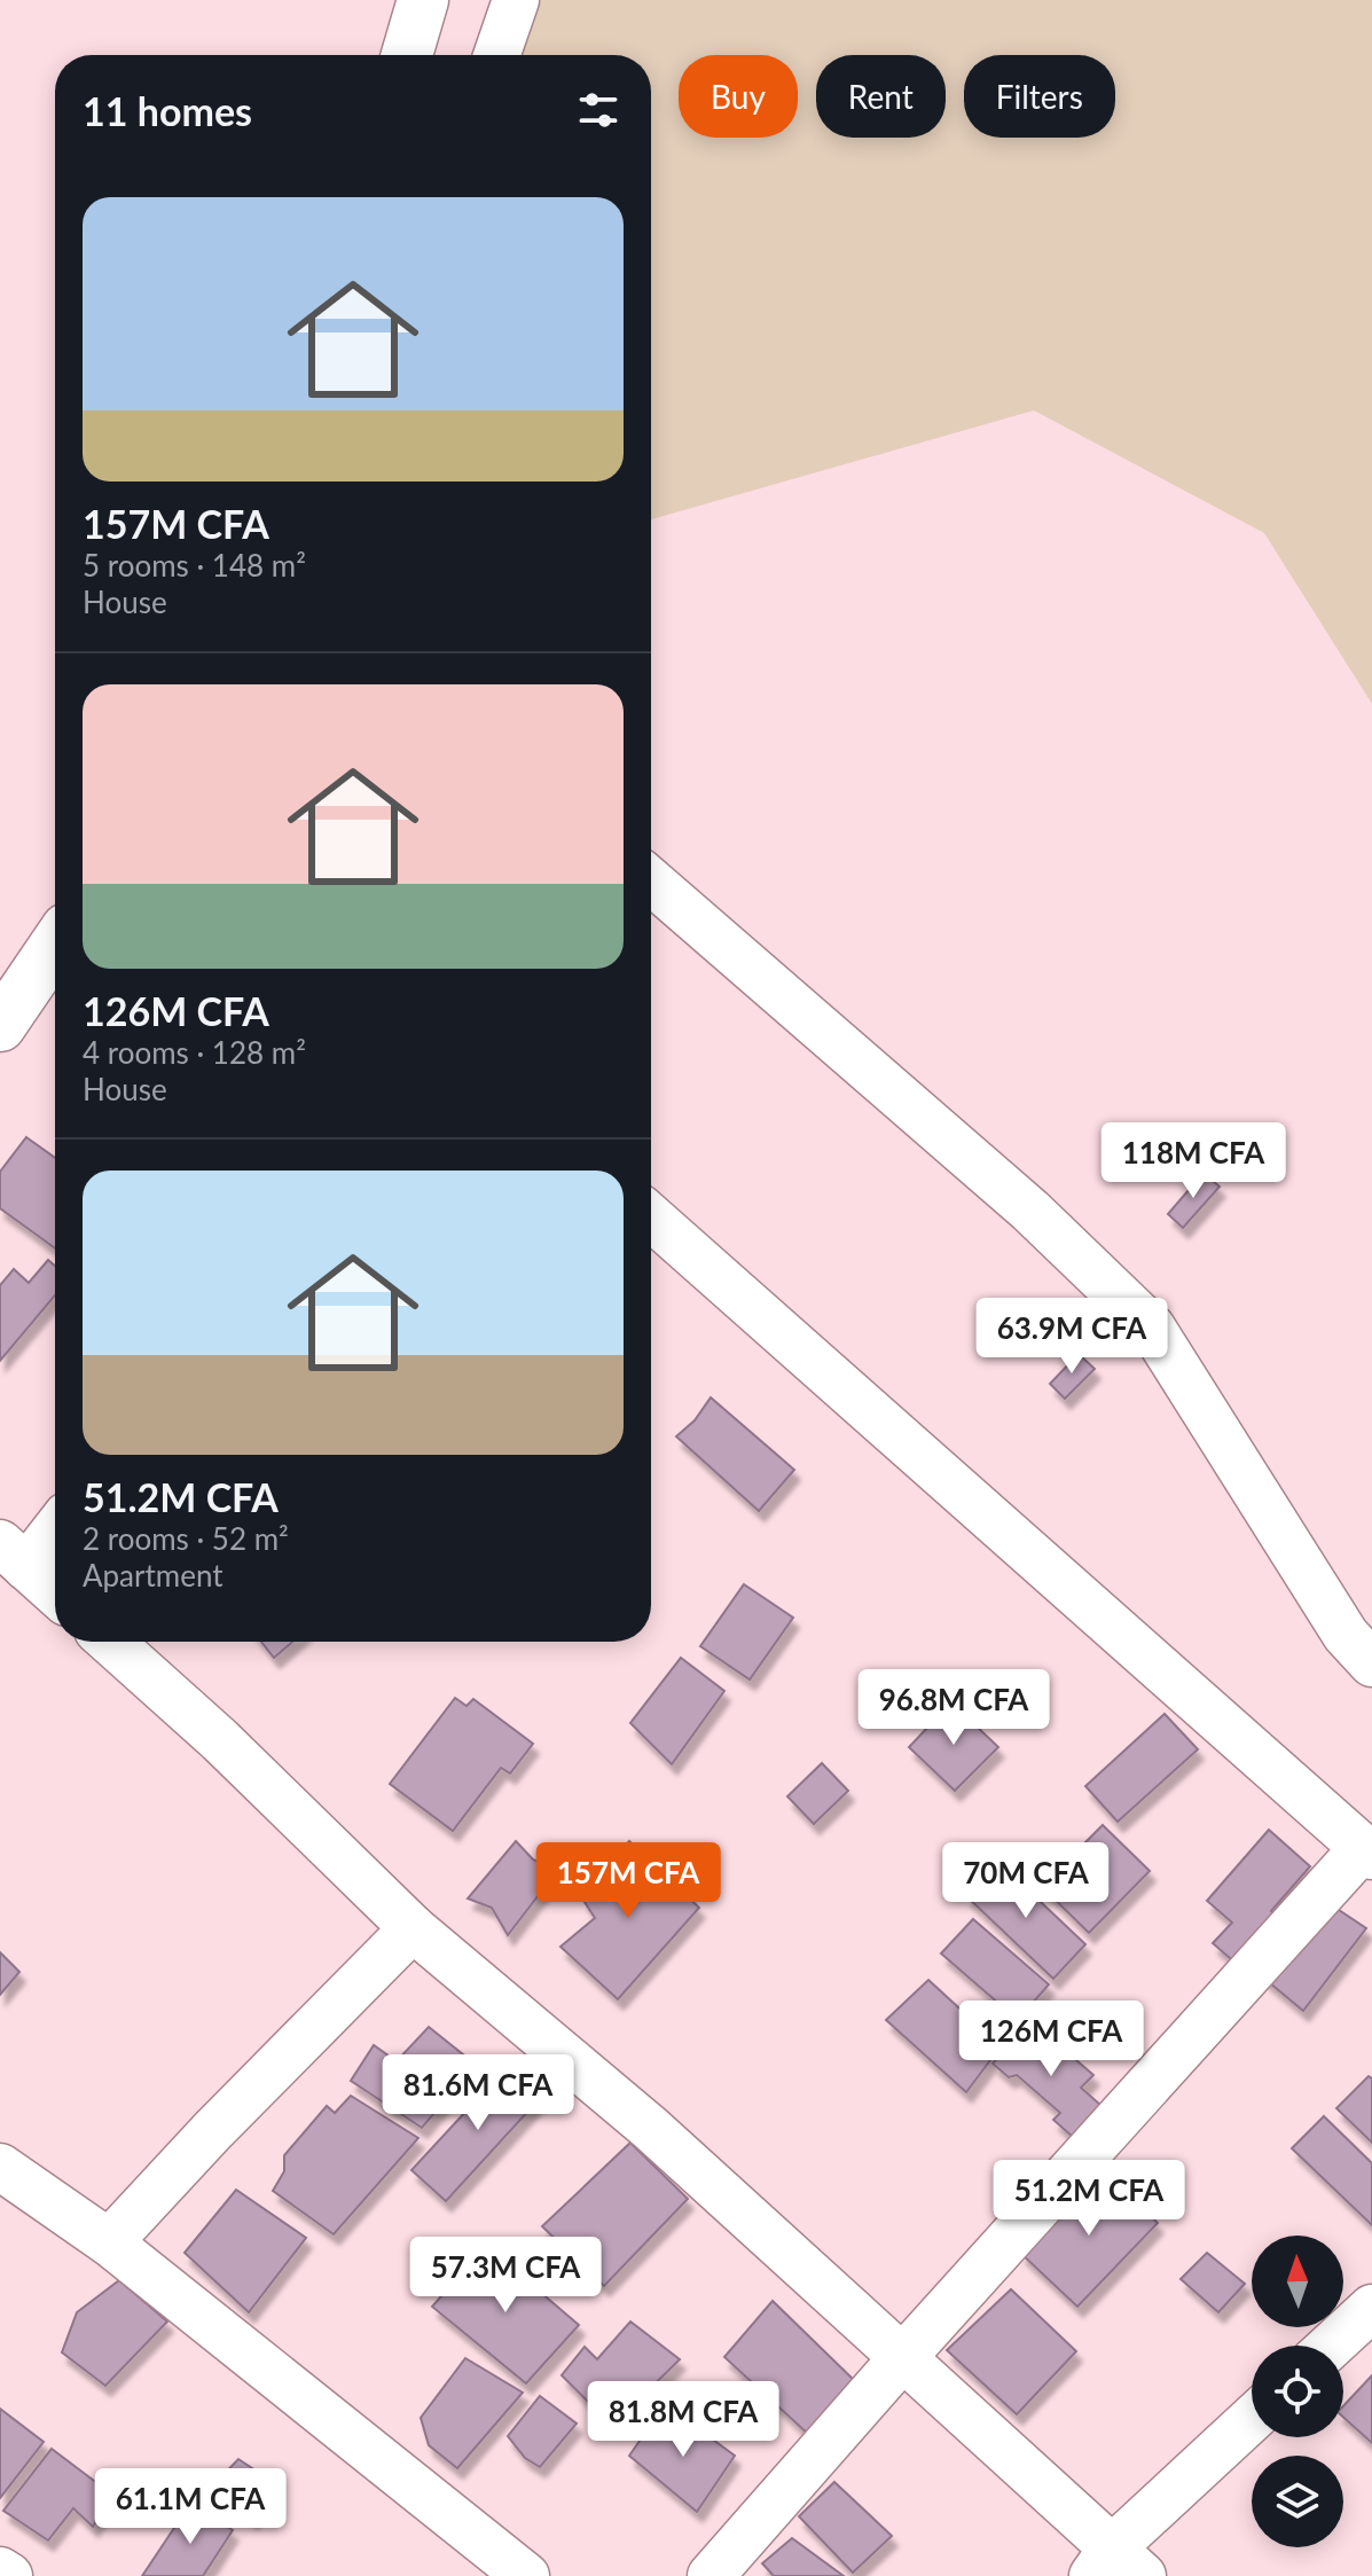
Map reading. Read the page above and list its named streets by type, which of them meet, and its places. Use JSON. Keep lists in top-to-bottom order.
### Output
{
  "north": "top",
  "page": {
    "chip": ["Buy", "Rent", "Filters"],
    "heading": "11 homes",
    "list": [
      {
        "name": "157M CFA",
        "note": "5 rooms · 148 m² · House"
      },
      {
        "name": "126M CFA",
        "note": "4 rooms · 128 m² · House"
      },
      {
        "name": "51.2M CFA",
        "note": "2 rooms · 52 m² · Apartment"
      }
    ],
    "price": [
      "118M CFA",
      "63.9M CFA",
      "96.8M CFA",
      "157M CFA",
      "70M CFA",
      "126M CFA",
      "81.6M CFA",
      "51.2M CFA",
      "57.3M CFA",
      "81.8M CFA",
      "61.1M CFA"
    ]
  }
}
